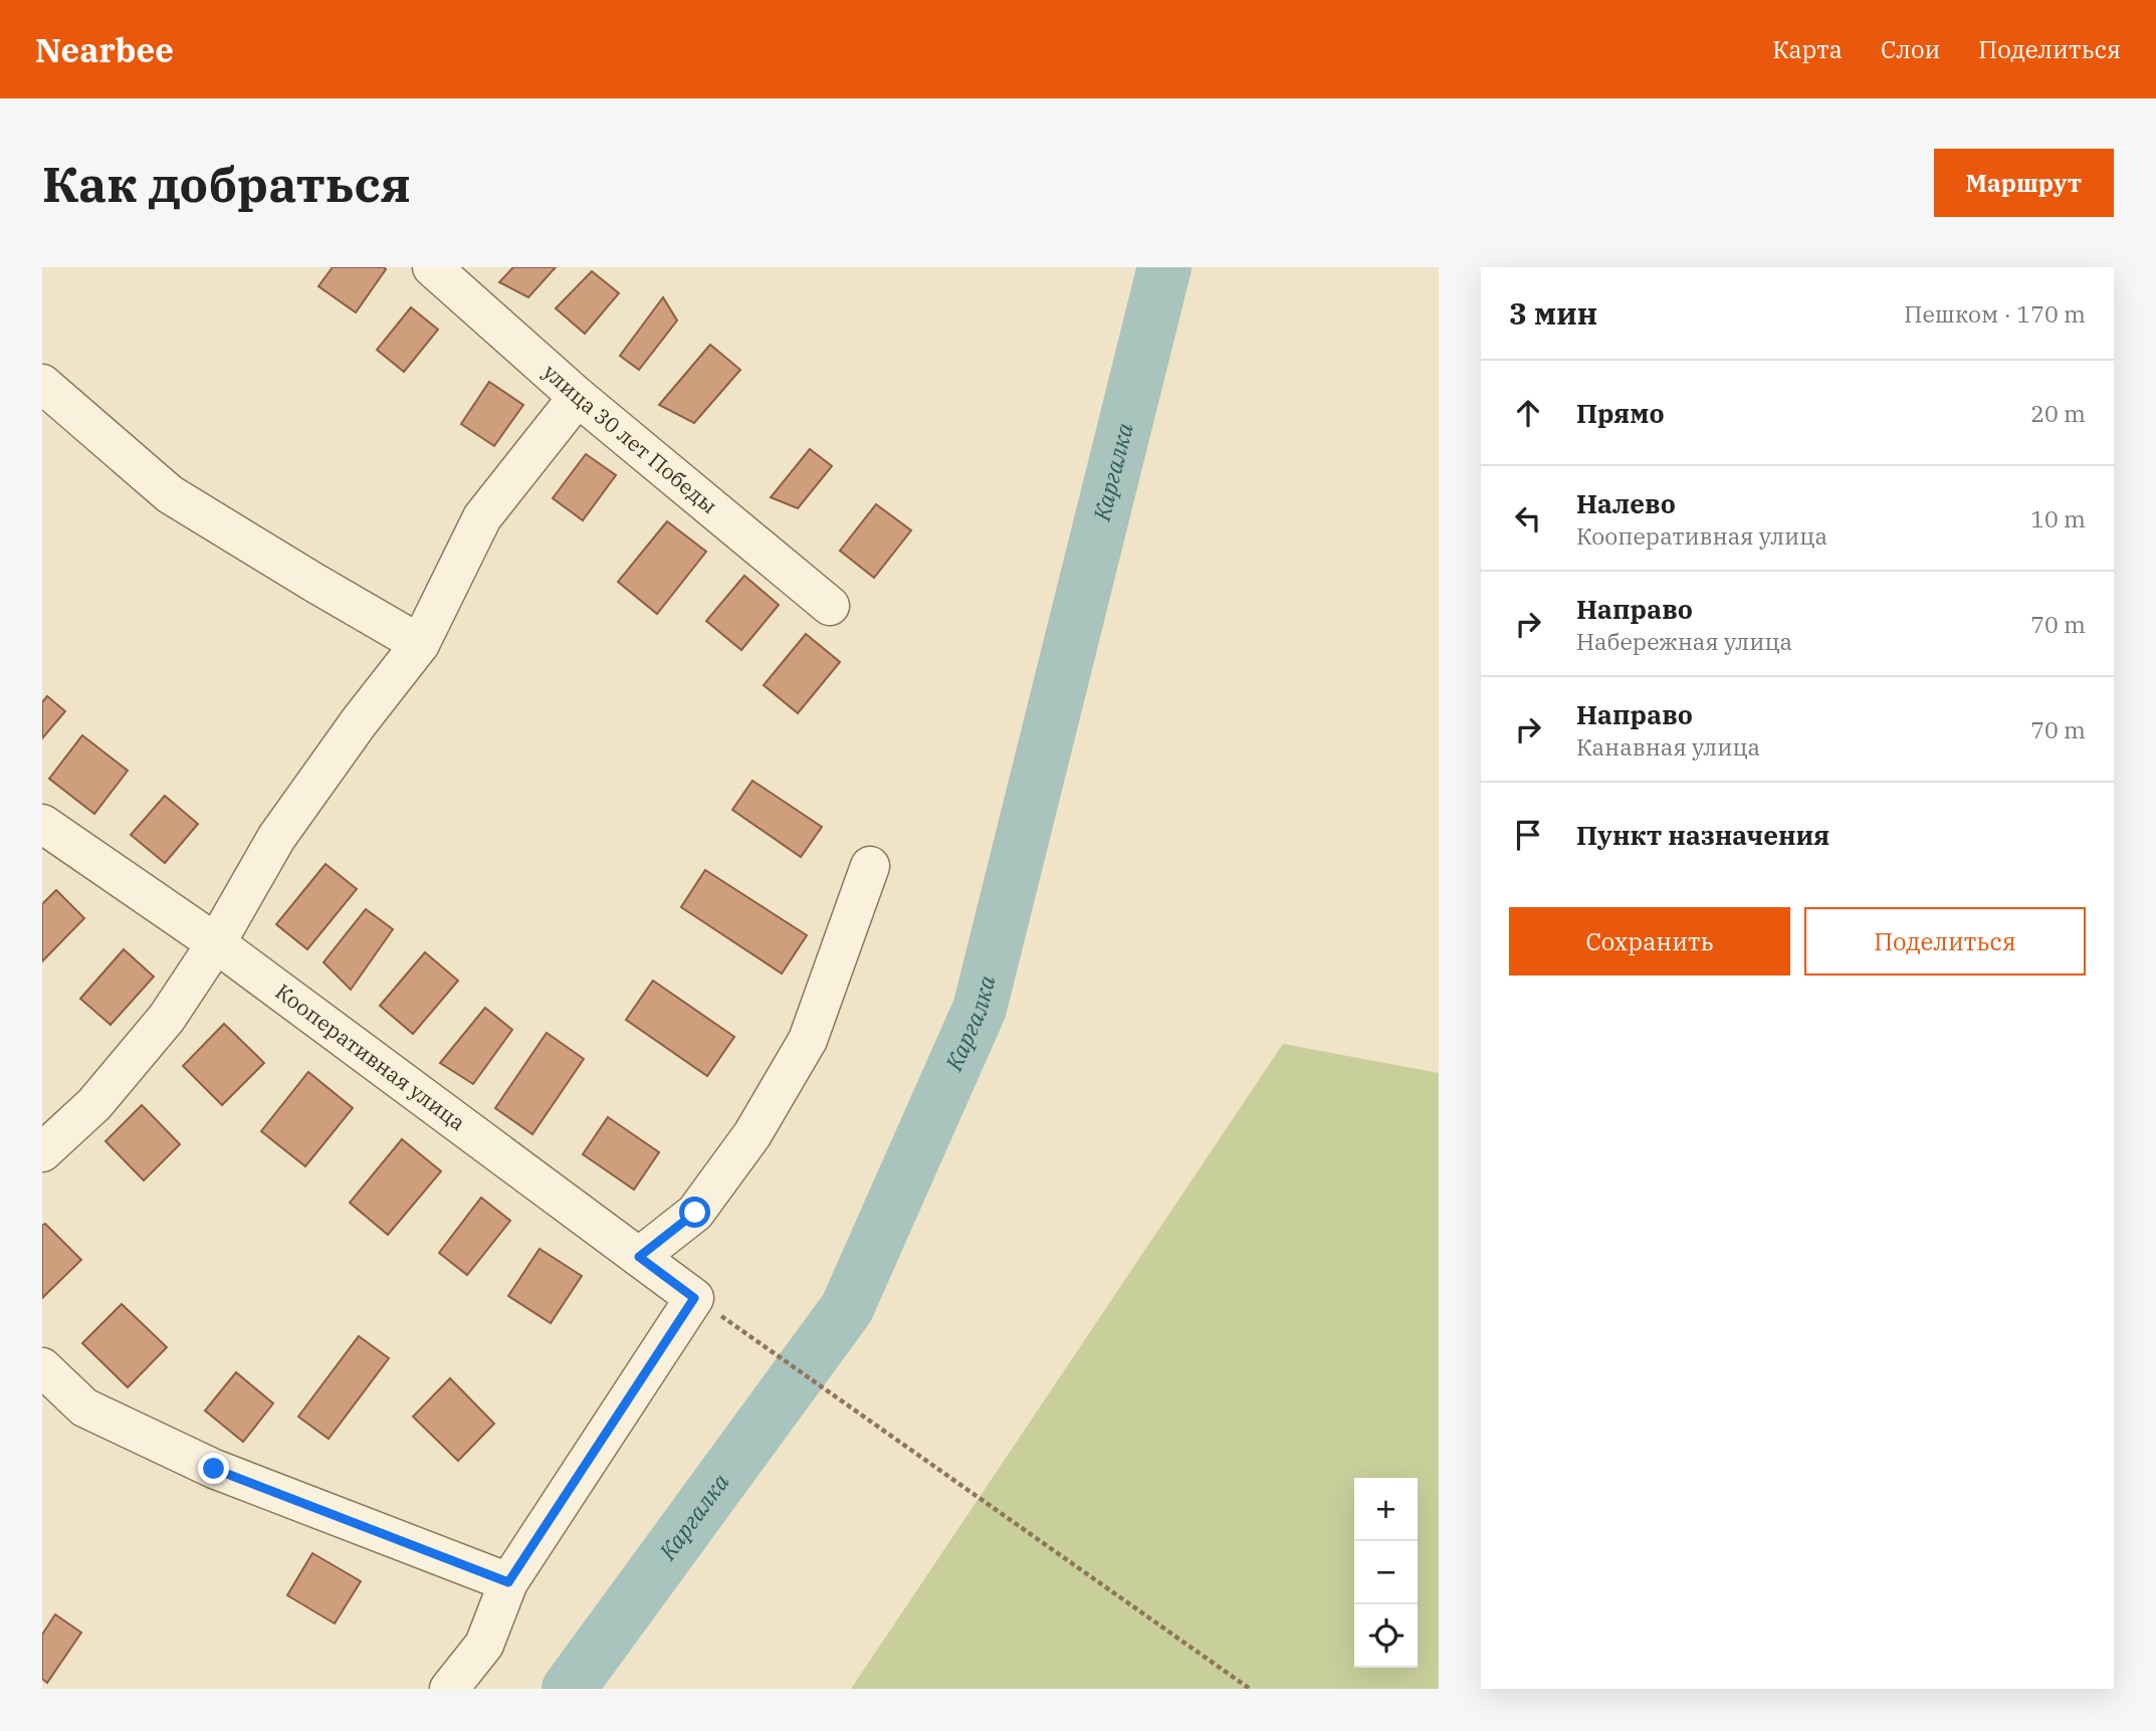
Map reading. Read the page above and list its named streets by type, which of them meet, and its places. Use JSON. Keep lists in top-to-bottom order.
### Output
{
  "streets": {
    "street": ["улица 30 лет Победы", "Кооперативная улица"]
  },
  "water": ["Каргалка"],
  "page": {
    "header": "Nearbee",
    "nav": ["Карта", "Слои", "Поделиться"],
    "buttons": [
      "Маршрут",
      ["Сохранить", "Поделиться"]
    ],
    "title": "Как добраться",
    "heading": ["3 мин", "Пешком · 170 m"],
    "list": [
      ["Прямо", "20 m"],
      ["Налево", "Кооперативная улица", "10 m"],
      ["Направо", "Набережная улица", "70 m"],
      ["Направо", "Канавная улица", "70 m"],
      "Пункт назначения"
    ],
    "map_buttons": ["+", "−"]
  }
}
